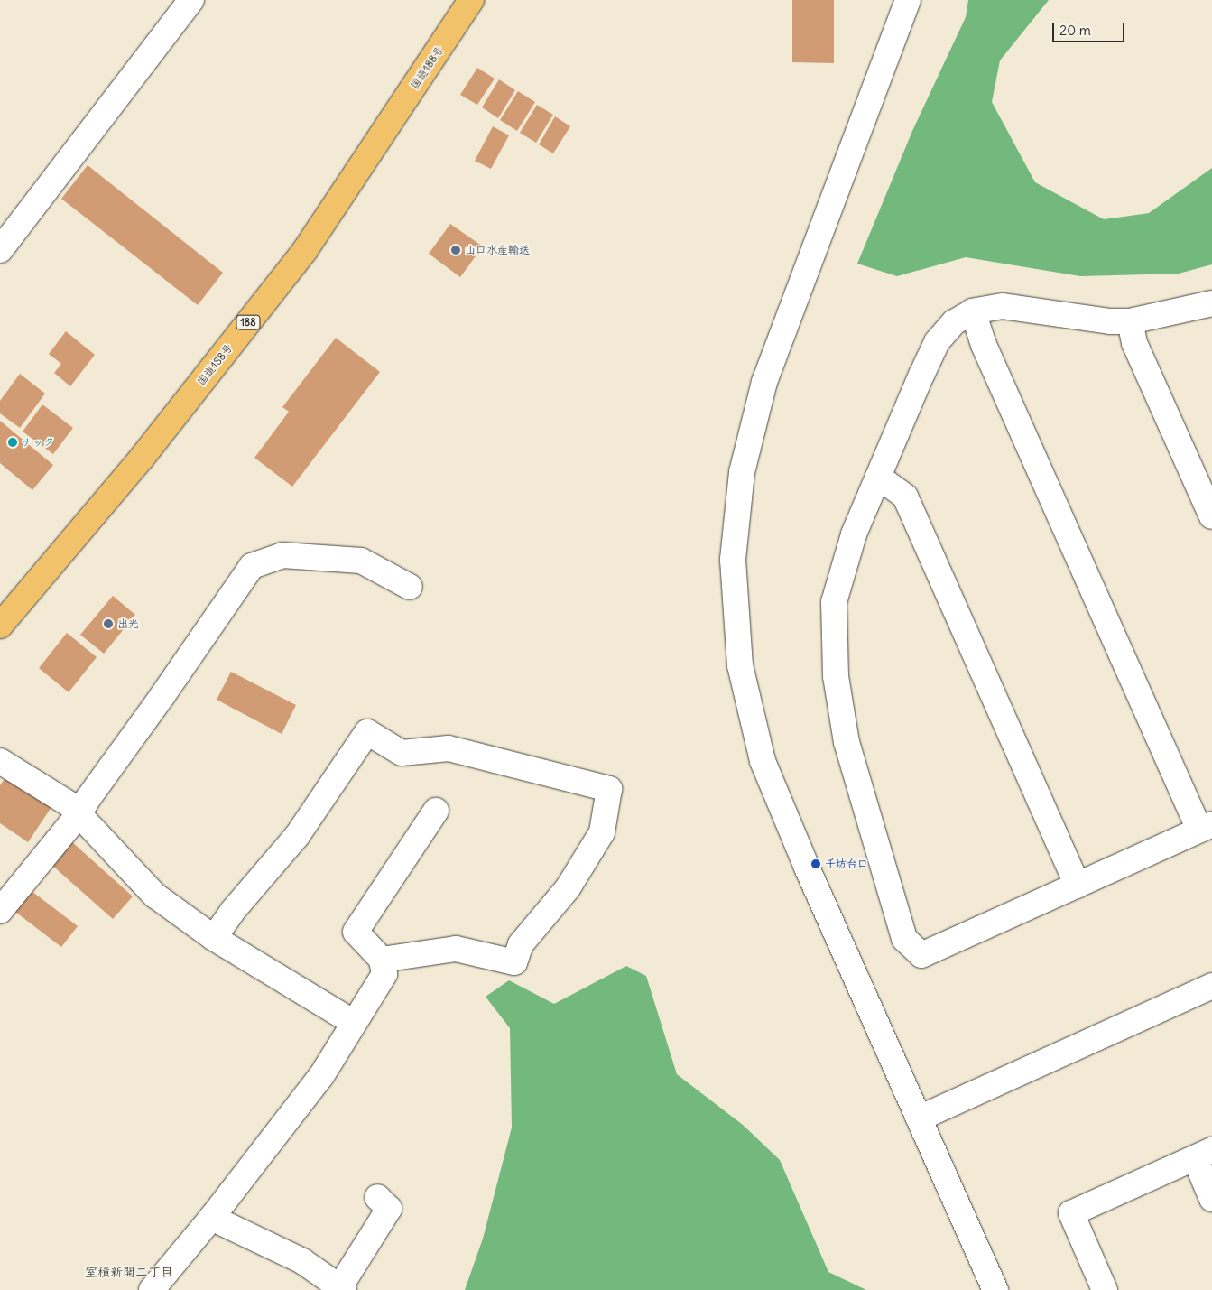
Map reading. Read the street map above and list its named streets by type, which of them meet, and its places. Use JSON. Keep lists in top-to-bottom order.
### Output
{
  "streets": {
    "highway": ["国道188号", "188"]
  },
  "districts": ["室積新開二丁目"],
  "places": [
    "山口水産輸送",
    "ナック",
    "出光",
    "千坊台口"
  ],
  "scale_bar": "20 m"
}
